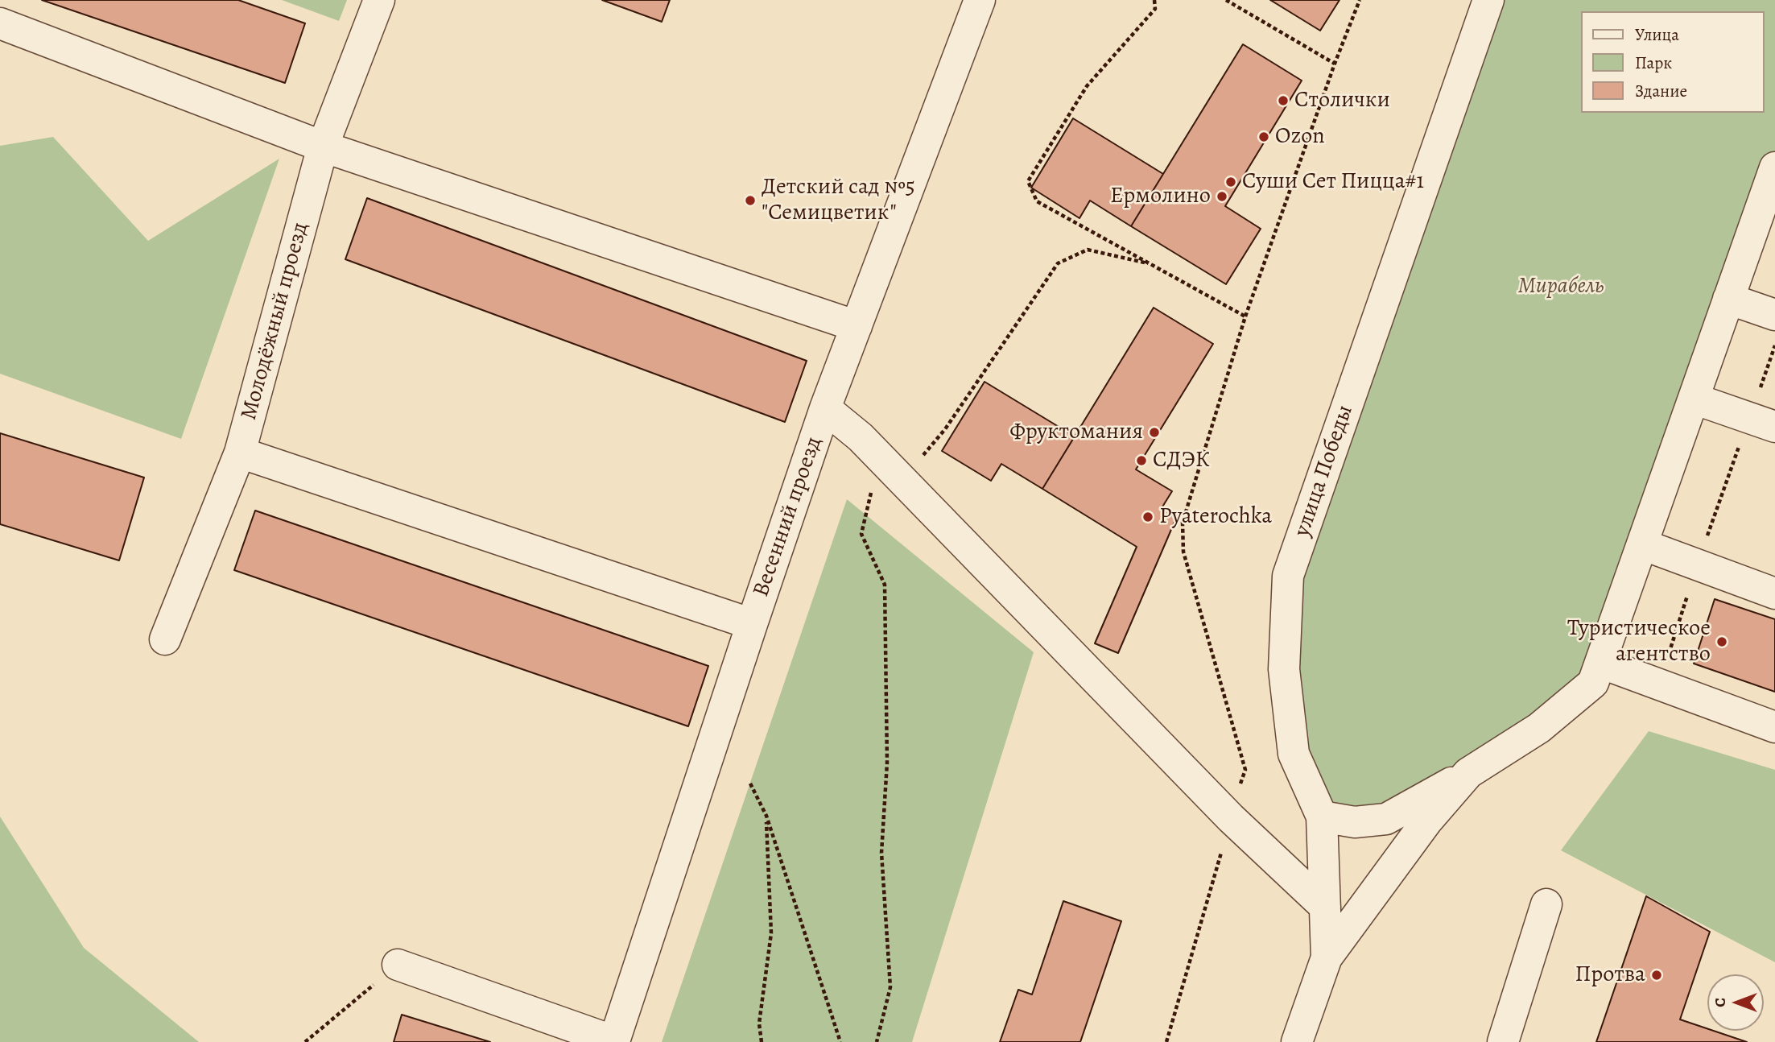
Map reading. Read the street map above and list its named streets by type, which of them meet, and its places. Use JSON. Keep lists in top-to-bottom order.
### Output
{
  "streets": {
    "street": ["Молодёжный проезд", "улица Победы", "Весенний проезд"]
  },
  "parks": ["Мирабель"],
  "places": [
    "Столички",
    "Ozon",
    "Суши Сет Пицца#1",
    "Ермолино",
    "Детский сад №5 \"Семицветик\"",
    "Фруктомания",
    "СДЭК",
    "Pyaterochka",
    "Туристическое агентство",
    "Протва"
  ],
  "legend": ["Улица", "Парк", "Здание"],
  "north": "left"
}
